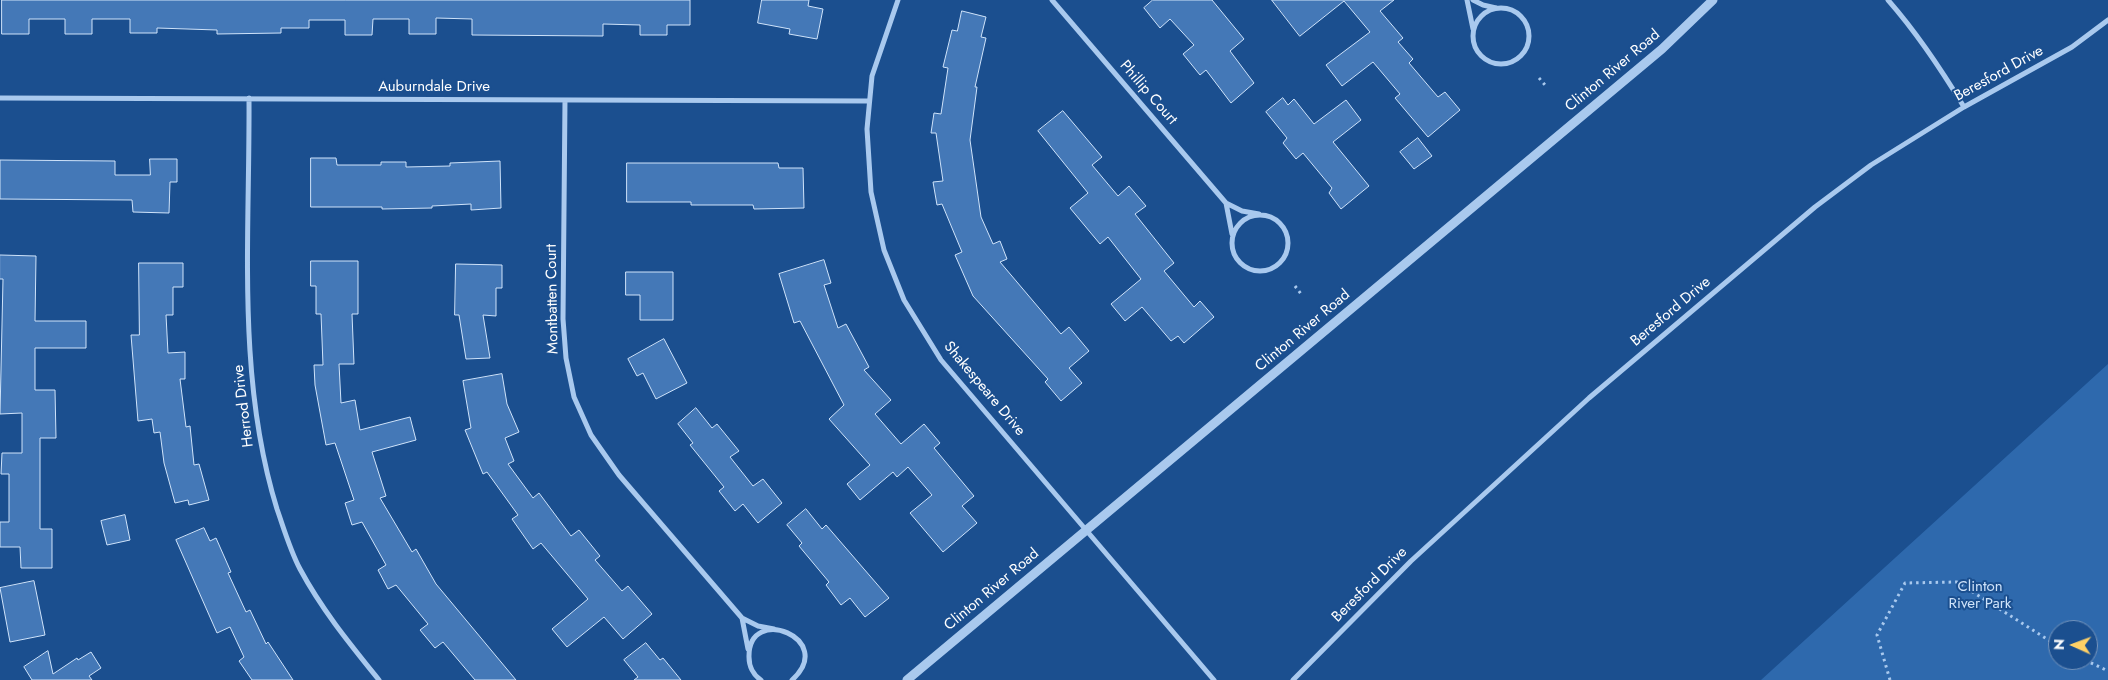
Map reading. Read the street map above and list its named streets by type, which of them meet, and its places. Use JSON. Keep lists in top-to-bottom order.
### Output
{
  "streets": {
    "street": [
      "Clinton River Road",
      "Beresford Drive",
      "Auburndale Drive",
      "Phillip Court",
      "Montbatten Court",
      "Shakespeare Drive",
      "Herrod Drive"
    ]
  },
  "crossings": [
    ["Clinton River Road", "Shakespeare Drive"],
    ["Auburndale Drive", "Montbatten Court"],
    ["Auburndale Drive", "Shakespeare Drive"],
    ["Auburndale Drive", "Herrod Drive"]
  ],
  "parks": ["Clinton River Park"],
  "north": "left"
}
